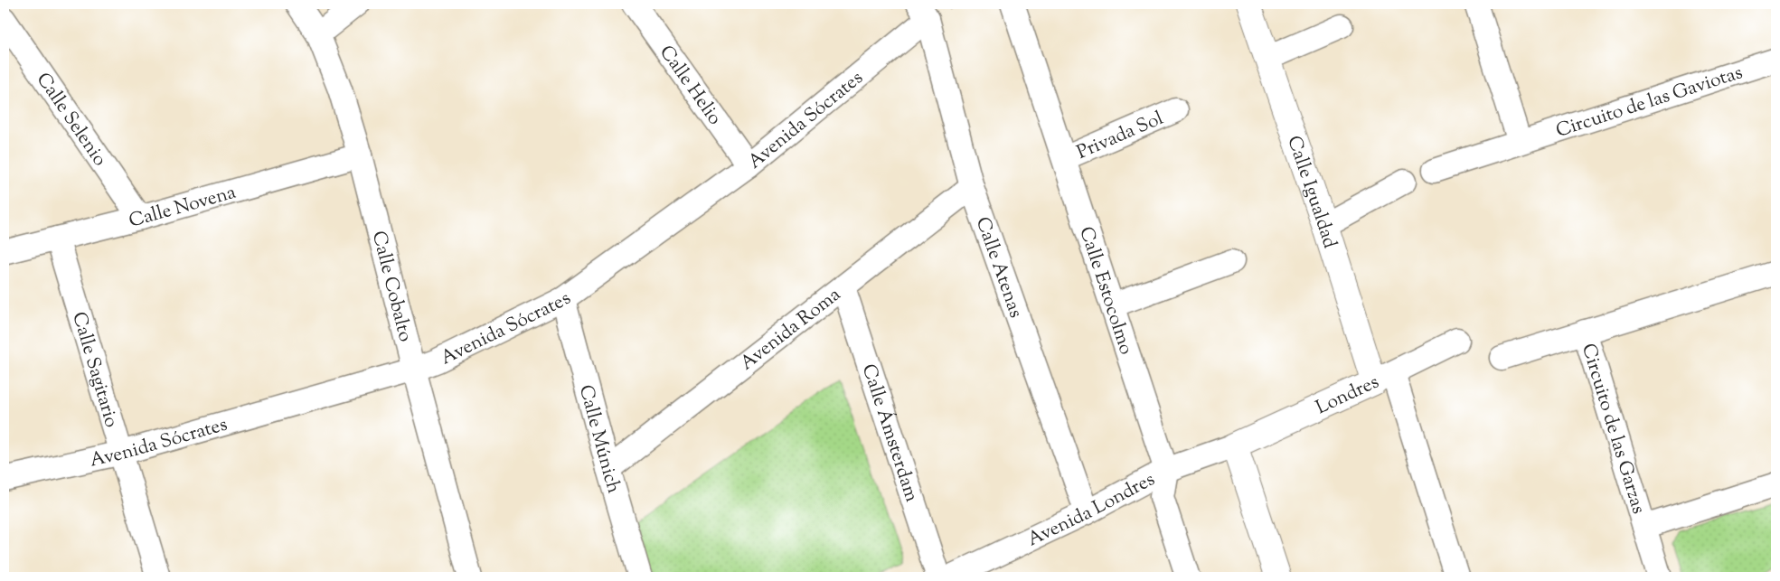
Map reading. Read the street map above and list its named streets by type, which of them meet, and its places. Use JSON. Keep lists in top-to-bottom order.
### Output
{
  "streets": {
    "street": [
      "Calle Helio",
      "Circuito de las Gaviotas",
      "Calle Selenio",
      "Avenida Sócrates",
      "Privada Sol",
      "Calle Igualdad",
      "Calle Novena",
      "Calle Atenas",
      "Calle Cobalto",
      "Calle Estocolmo",
      "Avenida Roma",
      "Calle Sagitario",
      "Londres",
      "Circuito de las Garzas",
      "Calle Ámsterdam",
      "Calle Múnich",
      "Avenida Londres"
    ]
  },
  "crossings": [
    ["Calle Helio", "Avenida Sócrates"],
    ["Calle Selenio", "Calle Novena"],
    ["Avenida Sócrates", "Calle Atenas"],
    ["Avenida Sócrates", "Calle Cobalto"],
    ["Avenida Sócrates", "Calle Sagitario"],
    ["Avenida Sócrates", "Calle Múnich"],
    ["Privada Sol", "Calle Estocolmo"],
    ["Calle Igualdad", "Londres"],
    ["Calle Novena", "Calle Cobalto"],
    ["Calle Novena", "Calle Sagitario"],
    ["Calle Atenas", "Avenida Roma"],
    ["Calle Atenas", "Avenida Londres"],
    ["Calle Estocolmo", "Avenida Londres"],
    ["Avenida Roma", "Calle Ámsterdam"],
    ["Avenida Roma", "Calle Múnich"],
    ["Londres", "Avenida Londres"]
  ]
}
